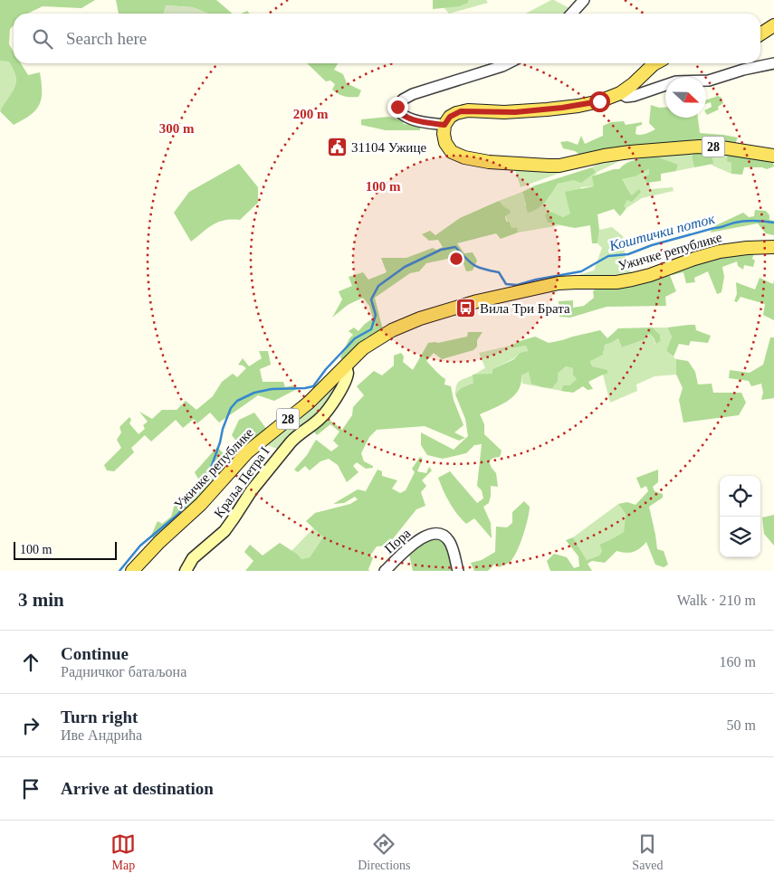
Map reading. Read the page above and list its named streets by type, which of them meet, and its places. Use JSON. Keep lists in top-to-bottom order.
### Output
{
  "streets": {
    "main road": ["28", "Ужичке републике", "Краља Петра I"],
    "street": ["Пора"]
  },
  "crossings": [
    ["Ужичке републике", "Краља Петра I"]
  ],
  "water": ["Коштички поток"],
  "places": {
    "public building": ["31104 Ужице"],
    "bus stop": ["Вила Три Брата"]
  },
  "scale_bar": "100 m",
  "north": "right",
  "page": {
    "search": "Search here",
    "scale": "100 m",
    "heading": ["3 min", "Walk · 210 m"],
    "list": [
      ["Continue", "Радничког батаљона", "160 m"],
      ["Turn right", "Иве Андрића", "50 m"],
      "Arrive at destination"
    ],
    "nav": ["Map", "Directions", "Saved"]
  },
  "rings": ["200 m", "300 m", "100 m"]
}
